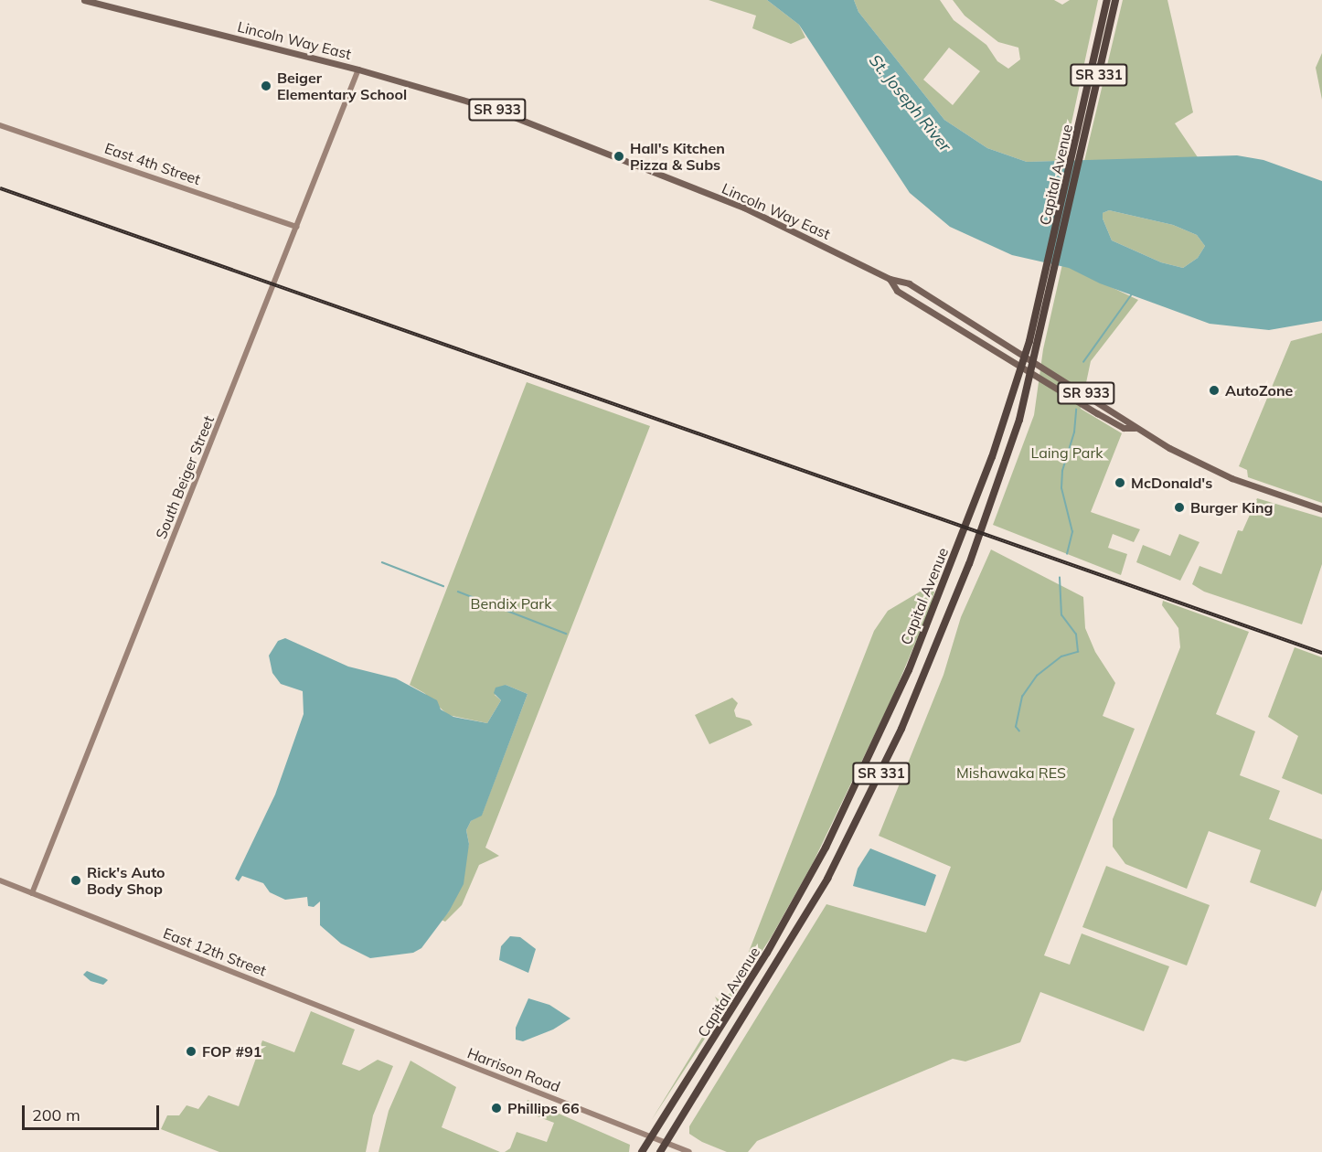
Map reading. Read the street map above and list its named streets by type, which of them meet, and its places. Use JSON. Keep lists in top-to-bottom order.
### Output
{
  "streets": {
    "highway": ["SR 331", "Capital Avenue"],
    "main road": ["Lincoln Way East", "SR 933"],
    "street": [
      "East 4th Street",
      "South Beiger Street",
      "East 12th Street",
      "Harrison Road"
    ]
  },
  "crossings": [
    ["Lincoln Way East", "Capital Avenue"],
    ["Lincoln Way East", "South Beiger Street"],
    ["East 4th Street", "South Beiger Street"],
    ["Capital Avenue", "Harrison Road"],
    ["South Beiger Street", "East 12th Street"],
    ["East 12th Street", "Harrison Road"]
  ],
  "water": ["St. Joseph River"],
  "parks": ["Laing Park", "Bendix Park", "Mishawaka RES"],
  "places": [
    "Beiger Elementary School",
    "Hall's Kitchen Pizza & Subs",
    "AutoZone",
    "McDonald's",
    "Burger King",
    "Rick's Auto Body Shop",
    "FOP #91",
    "Phillips 66"
  ],
  "scale_bar": "200 m"
}
